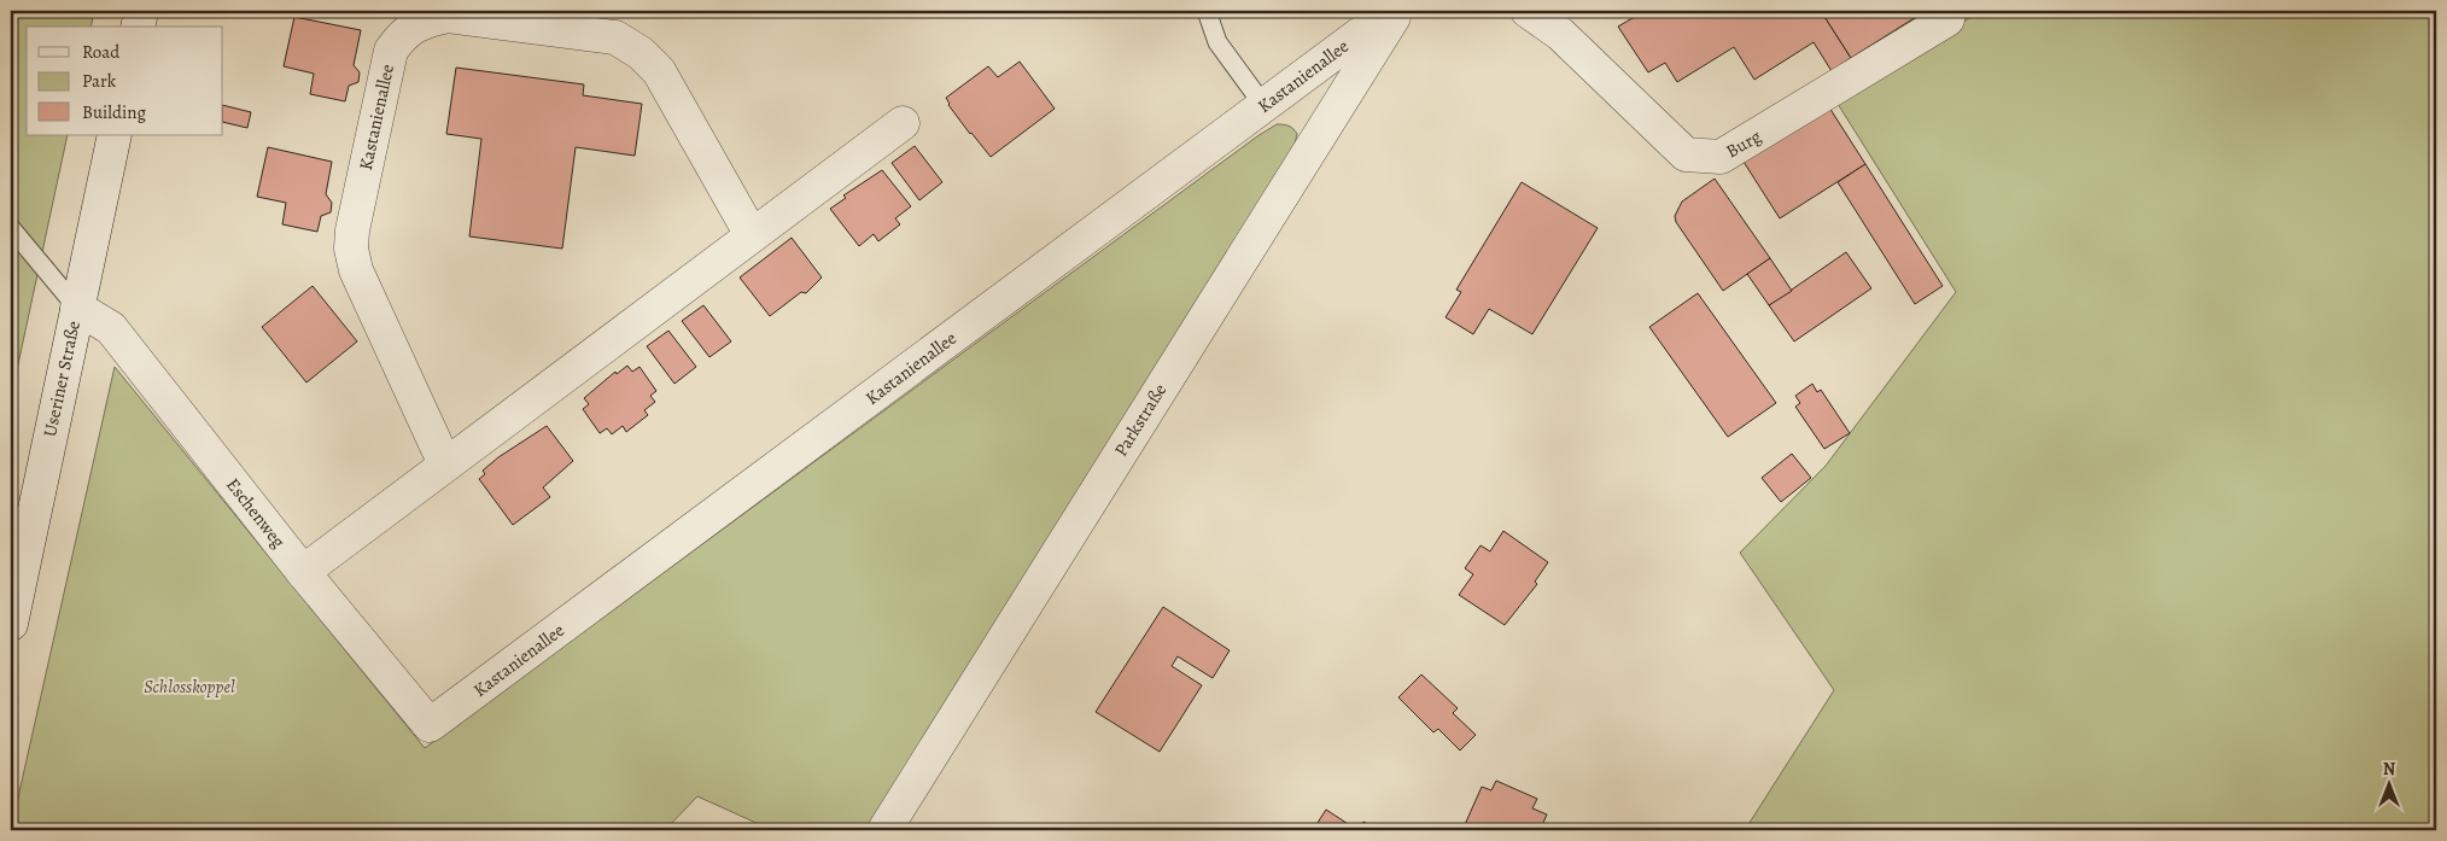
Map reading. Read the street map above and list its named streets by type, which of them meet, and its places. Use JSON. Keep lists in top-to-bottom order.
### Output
{
  "streets": {
    "street": [
      "Kastanienallee",
      "Burg",
      "Useriner Straße",
      "Parkstraße",
      "Eschenweg"
    ]
  },
  "crossings": [
    ["Kastanienallee", "Eschenweg"],
    ["Useriner Straße", "Eschenweg"]
  ],
  "parks": ["Schlosskoppel"],
  "legend": ["Road", "Park", "Building"],
  "north": "top"
}
